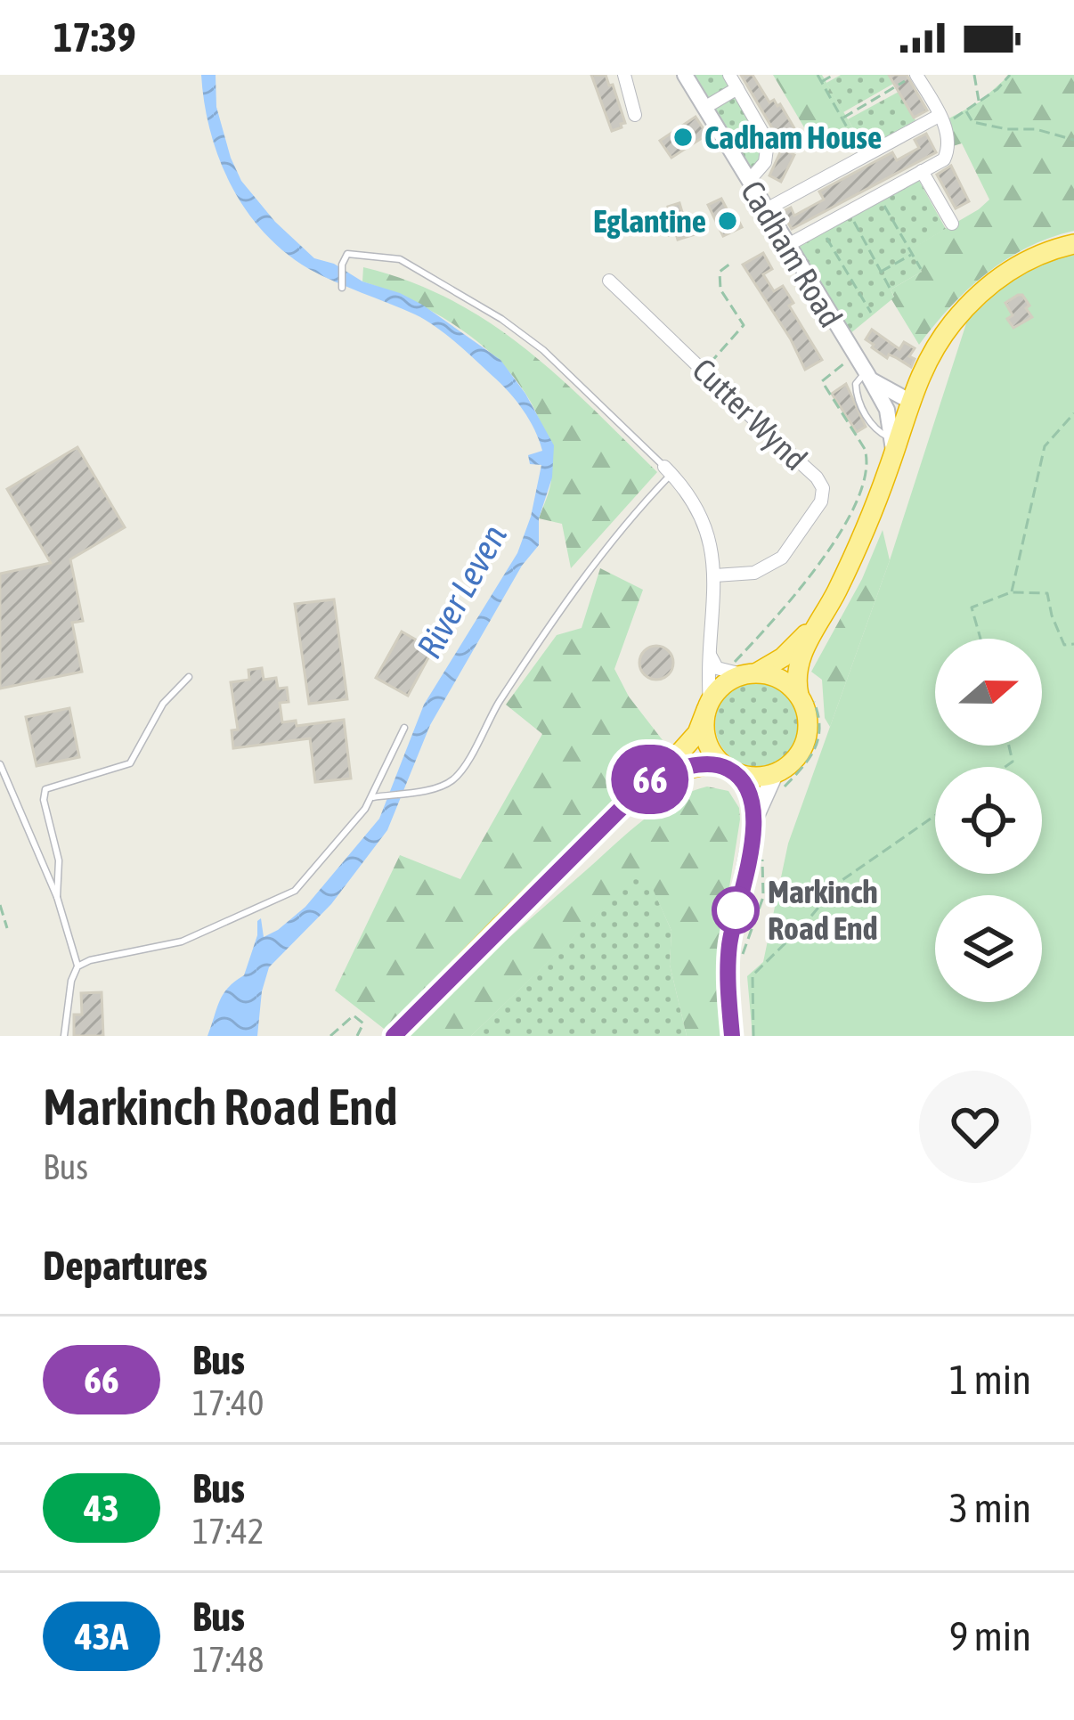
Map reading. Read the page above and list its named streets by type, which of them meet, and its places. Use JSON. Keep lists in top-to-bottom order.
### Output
{
  "streets": {
    "street": ["Cadham Road", "Cutter Wynd"]
  },
  "water": ["River Leven"],
  "places": ["Cadham House", "Eglantine", "Markinch Road End"],
  "lines": ["bus line 66"],
  "north": "right",
  "page": {
    "status": "17:39",
    "on_map": "66",
    "heading": [
      ["Markinch Road End", "Bus"],
      "Departures"
    ],
    "list": [
      {
        "mark": "66",
        "name": "Bus",
        "note": "17:40",
        "value": "1 min"
      },
      {
        "mark": "43",
        "name": "Bus",
        "note": "17:42",
        "value": "3 min"
      },
      {
        "mark": "43A",
        "name": "Bus",
        "note": "17:48",
        "value": "9 min"
      }
    ]
  }
}
